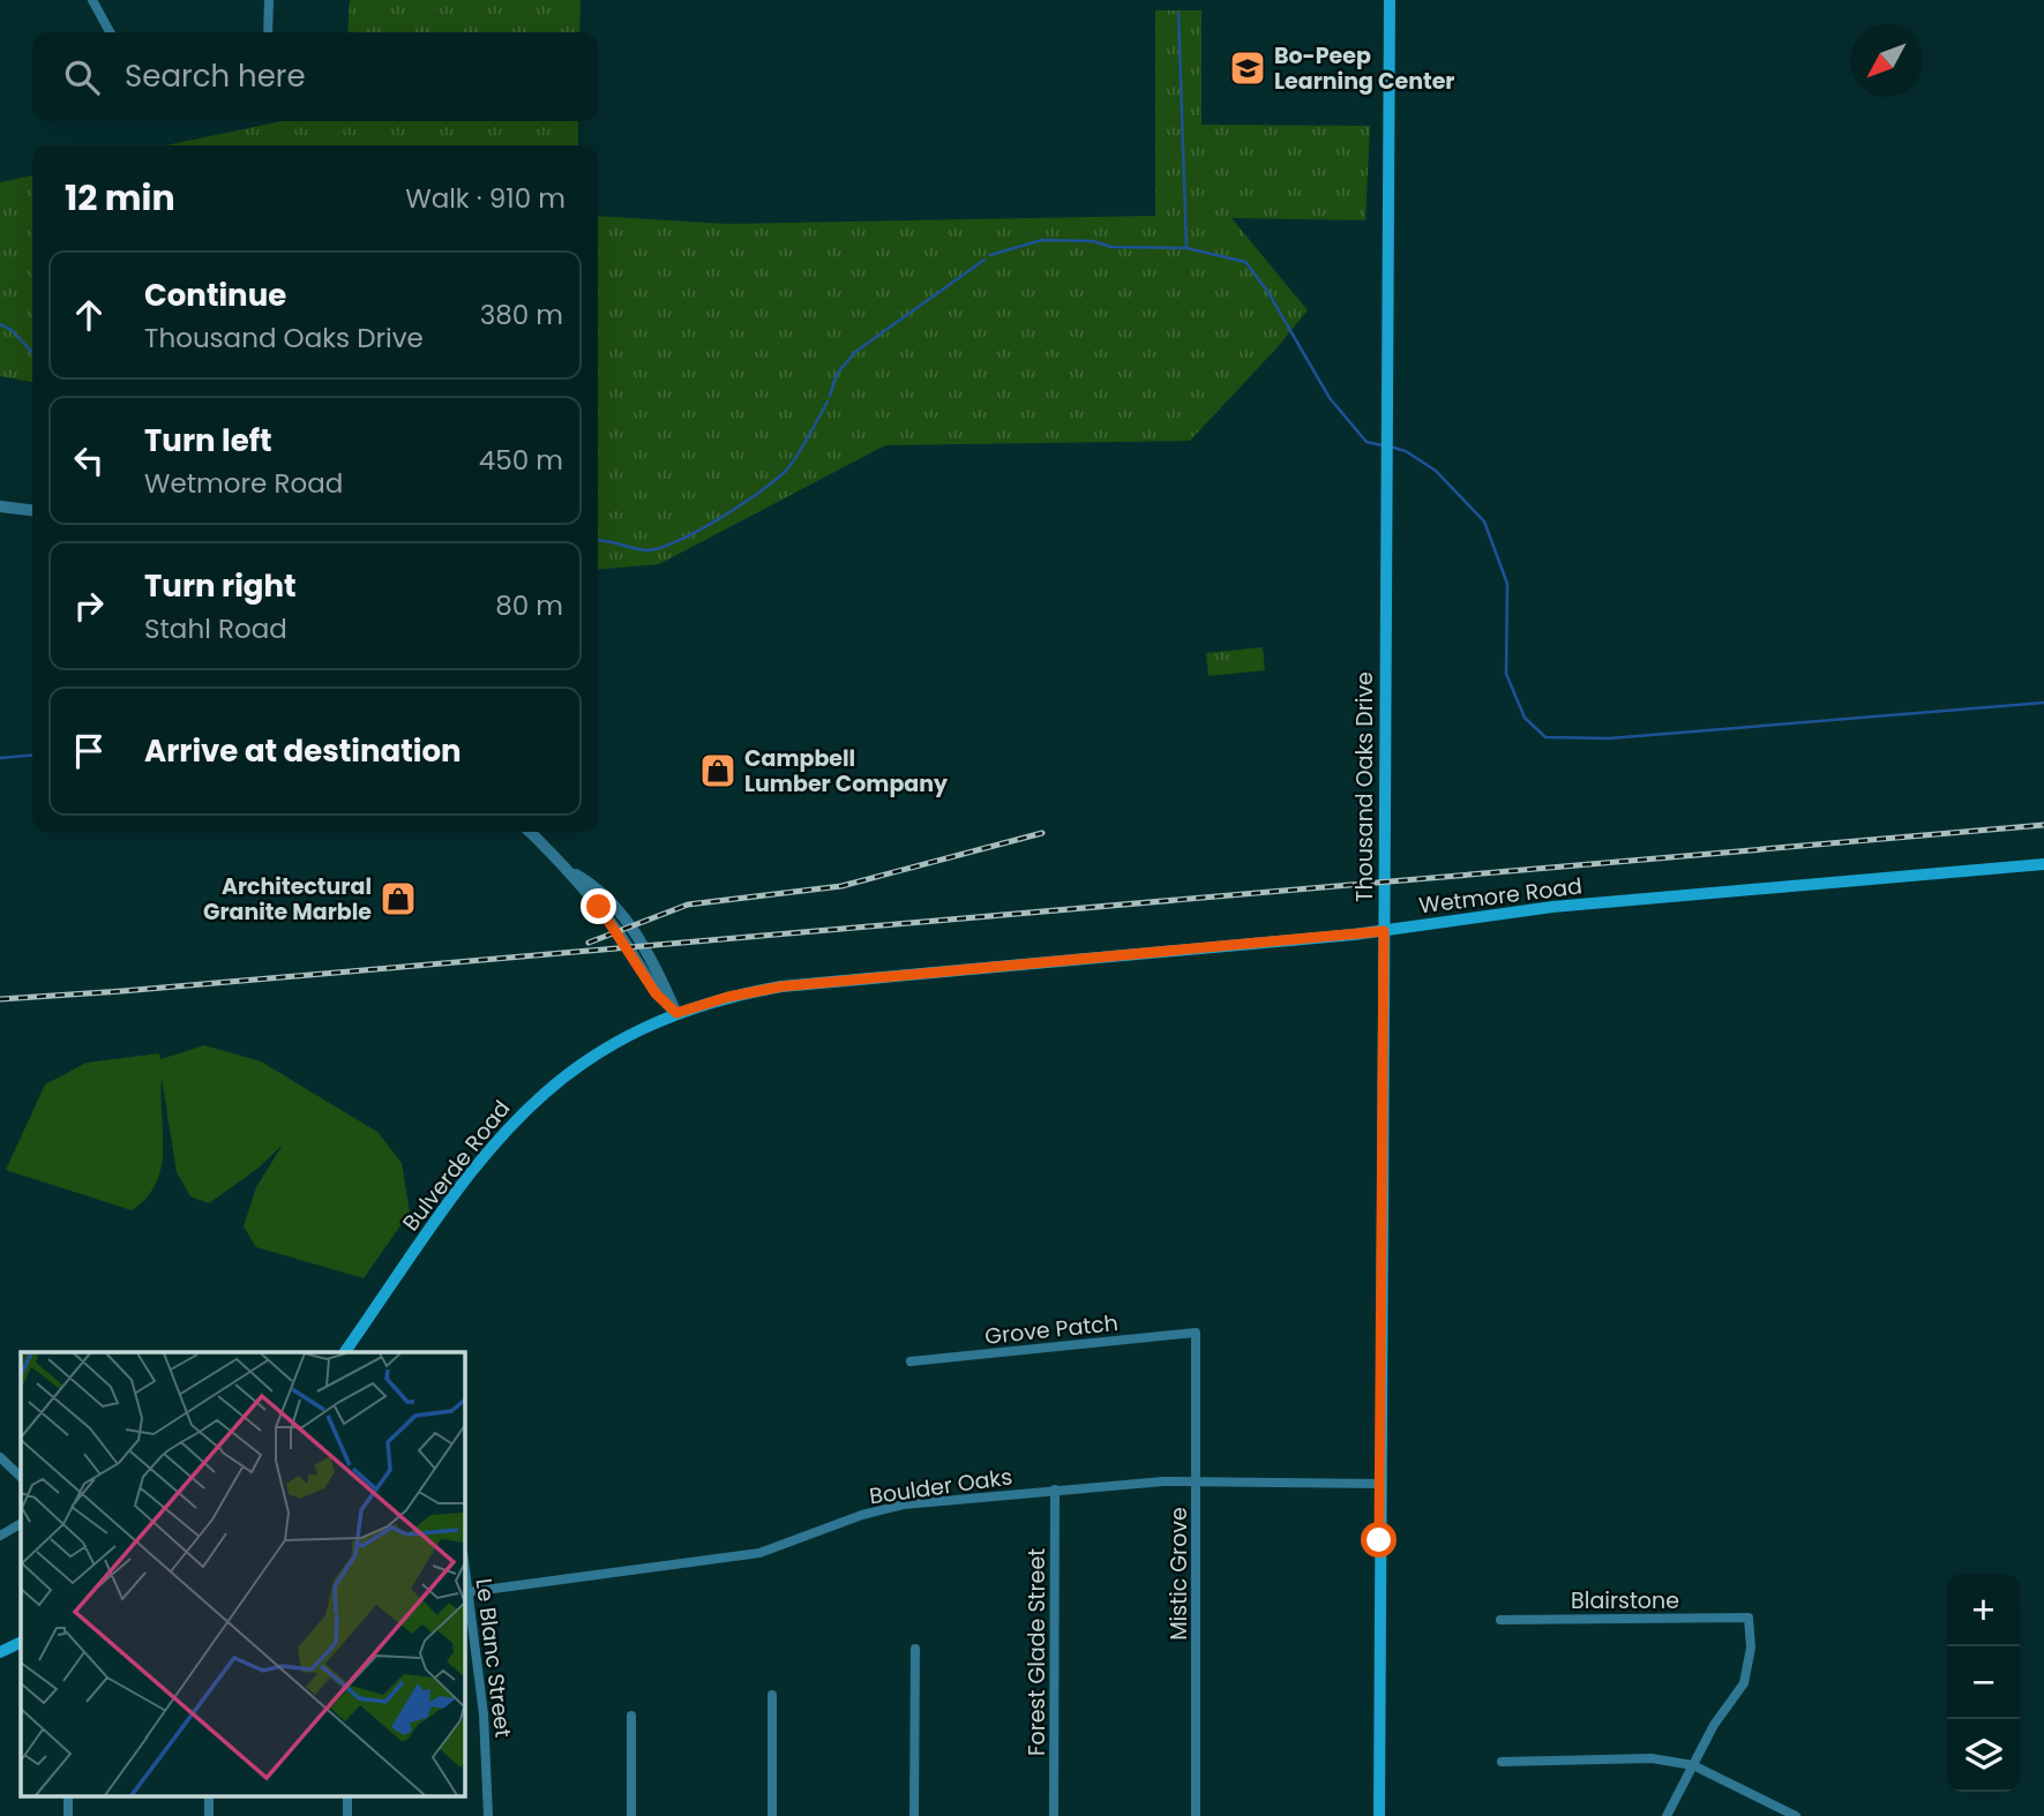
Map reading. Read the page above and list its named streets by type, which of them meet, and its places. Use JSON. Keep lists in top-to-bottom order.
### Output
{
  "streets": {
    "main road": ["Thousand Oaks Drive", "Wetmore Road", "Bulverde Road"],
    "street": [
      "Grove Patch",
      "Boulder Oaks",
      "Mistic Grove",
      "Blairstone",
      "Forest Glade Street",
      "Le Blanc Street"
    ]
  },
  "crossings": [
    ["Thousand Oaks Drive", "Wetmore Road"],
    ["Thousand Oaks Drive", "Boulder Oaks"],
    ["Wetmore Road", "Bulverde Road"],
    ["Grove Patch", "Mistic Grove"],
    ["Boulder Oaks", "Mistic Grove"],
    ["Boulder Oaks", "Forest Glade Street"],
    ["Boulder Oaks", "Le Blanc Street"]
  ],
  "places": {
    "school or university": ["Bo-Peep Learning Center"],
    "shop": ["Campbell Lumber Company", "Architectural Granite Marble"]
  },
  "north": "bottom left",
  "page": {
    "search": "Search here",
    "heading": ["12 min", "Walk · 910 m"],
    "list": [
      ["Continue", "Thousand Oaks Drive", "380 m"],
      ["Turn left", "Wetmore Road", "450 m"],
      ["Turn right", "Stahl Road", "80 m"],
      "Arrive at destination"
    ],
    "map_buttons": ["+", "−"]
  }
}
